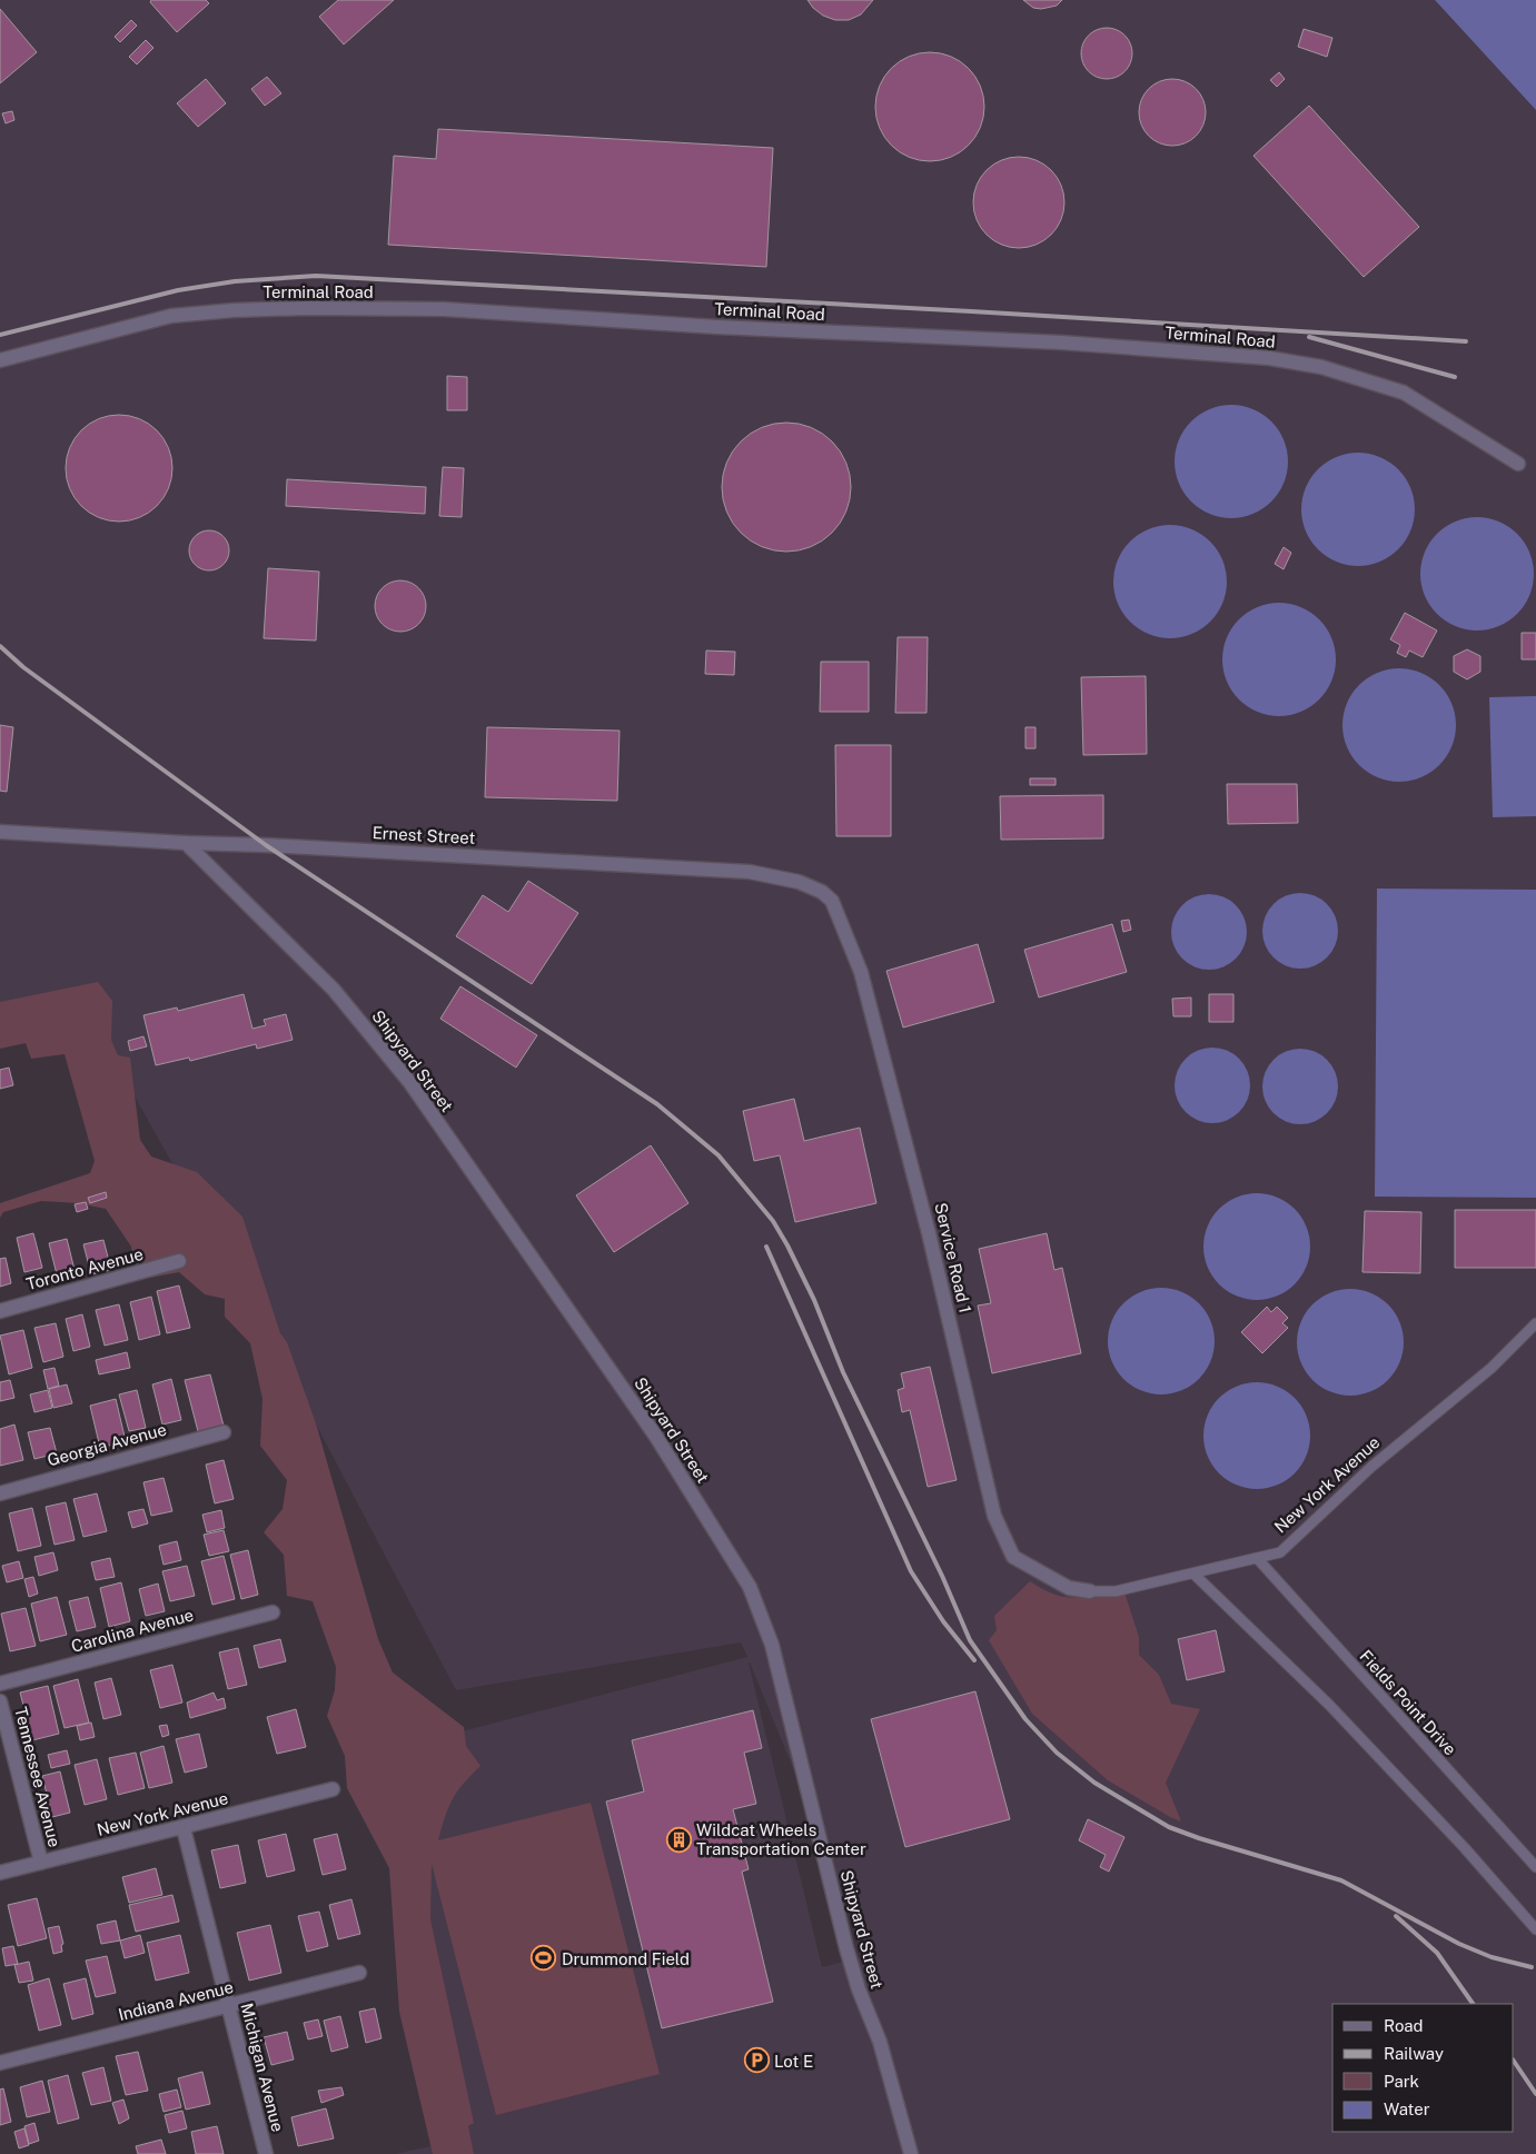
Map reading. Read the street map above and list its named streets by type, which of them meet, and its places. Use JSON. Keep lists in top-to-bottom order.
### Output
{
  "streets": {
    "street": [
      "Terminal Road",
      "Ernest Street",
      "Shipyard Street",
      "Service Road 1",
      "Toronto Avenue",
      "Georgia Avenue",
      "New York Avenue",
      "Carolina Avenue",
      "Tennessee Avenue",
      "Indiana Avenue",
      "Michigan Avenue"
    ],
    "lane": ["Fields Point Drive"]
  },
  "crossings": [
    ["Ernest Street", "Shipyard Street"],
    ["Ernest Street", "Service Road 1"],
    ["Service Road 1", "New York Avenue"],
    ["New York Avenue", "Fields Point Drive"],
    ["New York Avenue", "Tennessee Avenue"],
    ["New York Avenue", "Michigan Avenue"],
    ["Indiana Avenue", "Michigan Avenue"]
  ],
  "places": {
    "building": ["Wildcat Wheels Transportation Center"],
    "sports": ["Drummond Field"],
    "parking": ["Lot E"]
  },
  "legend": [
    "Road",
    "Railway",
    "Park",
    "Water"
  ]
}
